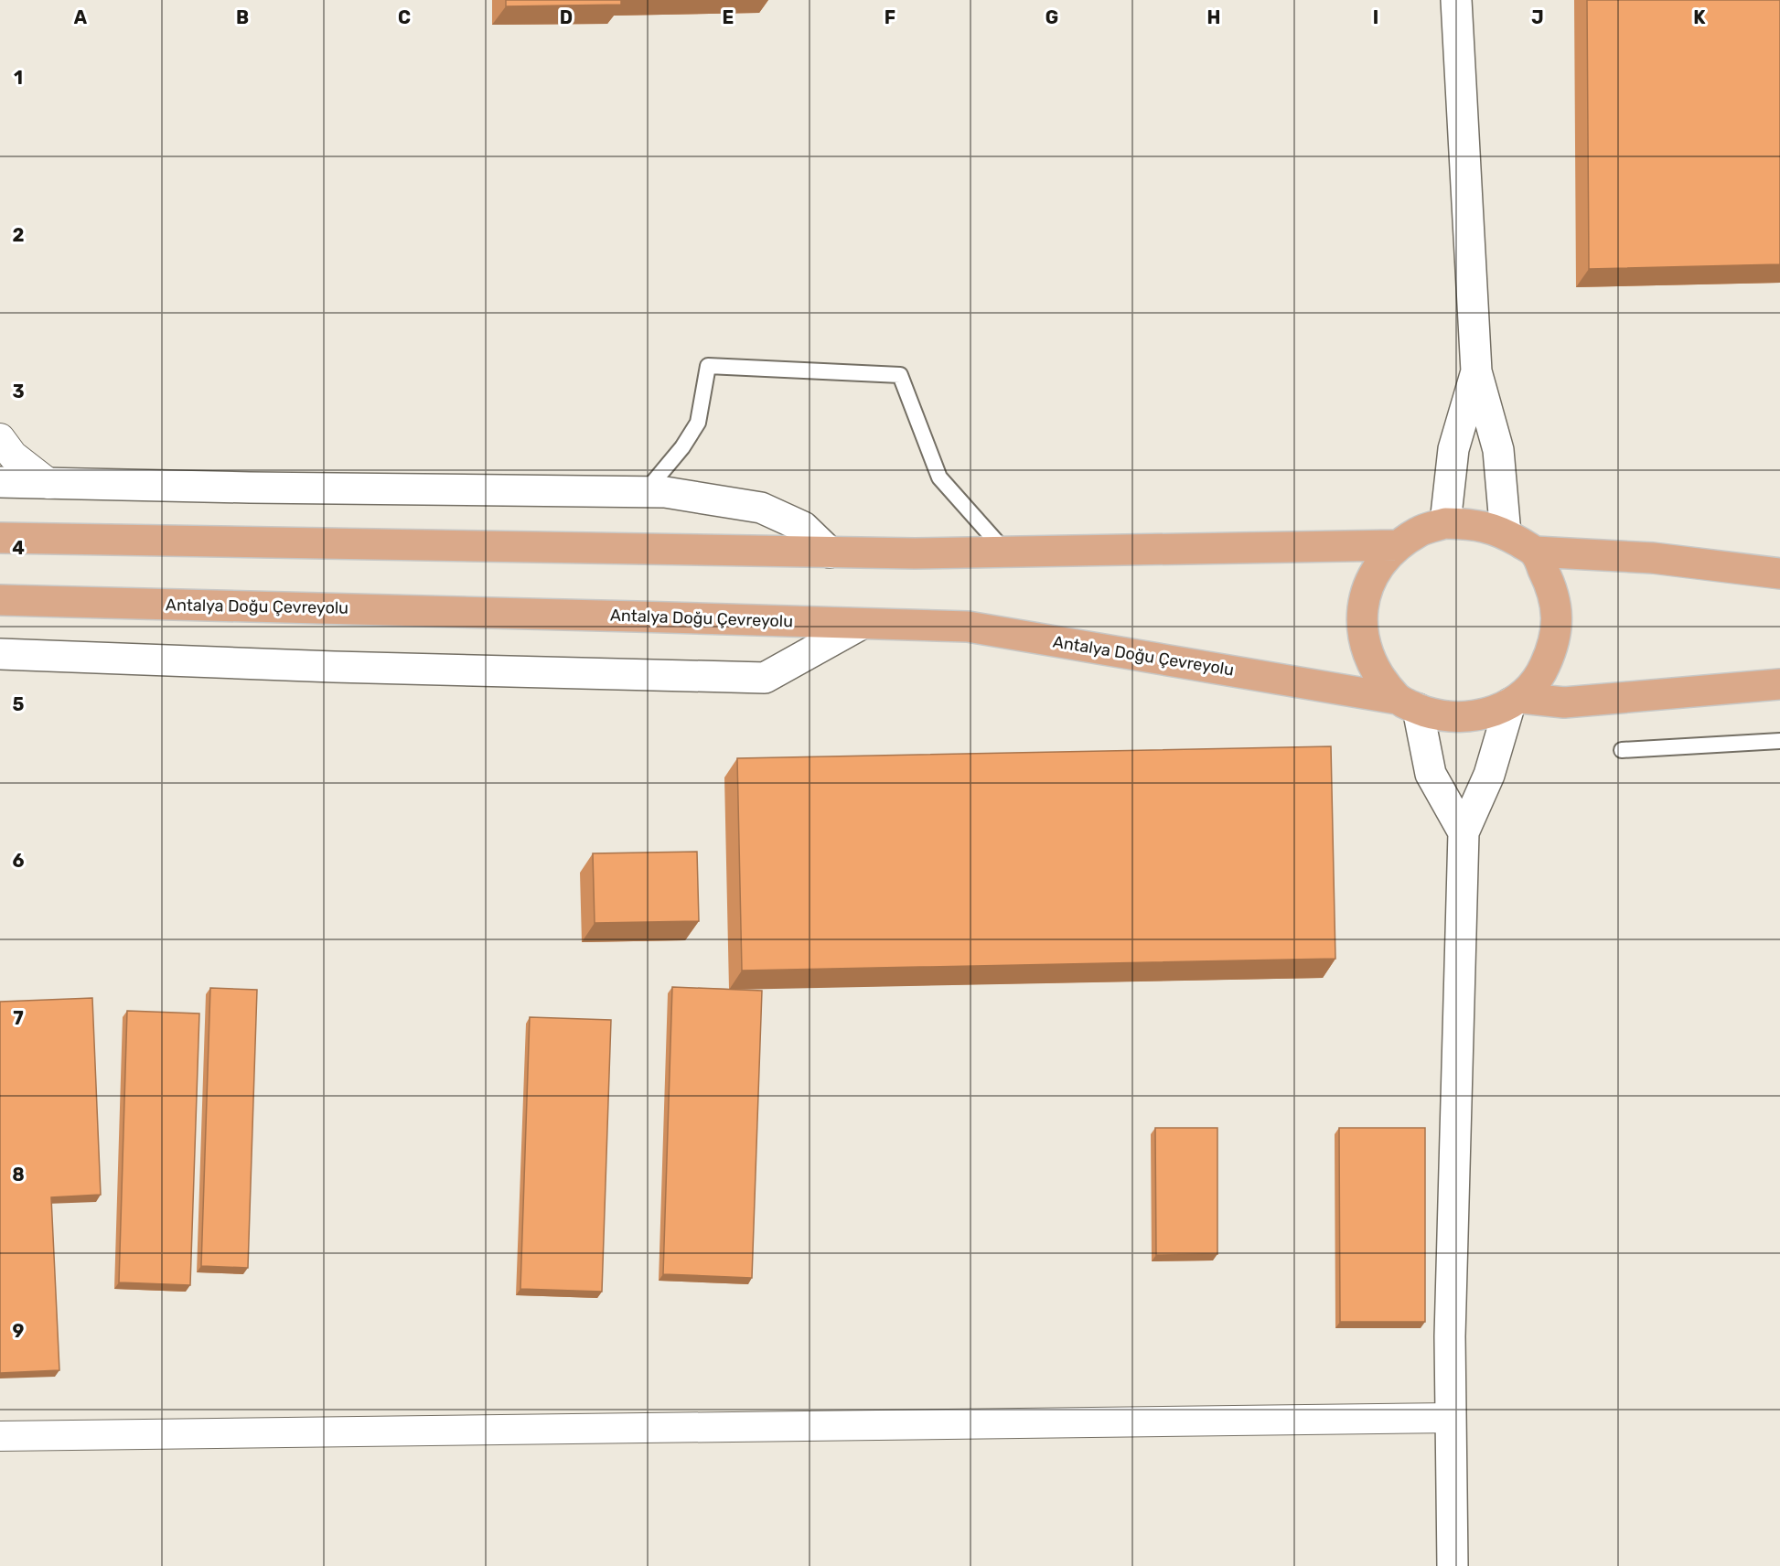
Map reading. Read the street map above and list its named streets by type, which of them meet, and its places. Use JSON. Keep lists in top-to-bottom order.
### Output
{
  "streets": {
    "main road": ["Antalya Doğu Çevreyolu"]
  },
  "grid": {
    "columns": [
      "A",
      "B",
      "C",
      "D",
      "E",
      "F",
      "G",
      "H",
      "I",
      "J",
      "K"
    ],
    "rows": [
      "1",
      "2",
      "3",
      "4",
      "5",
      "6",
      "7",
      "8",
      "9"
    ]
  }
}
